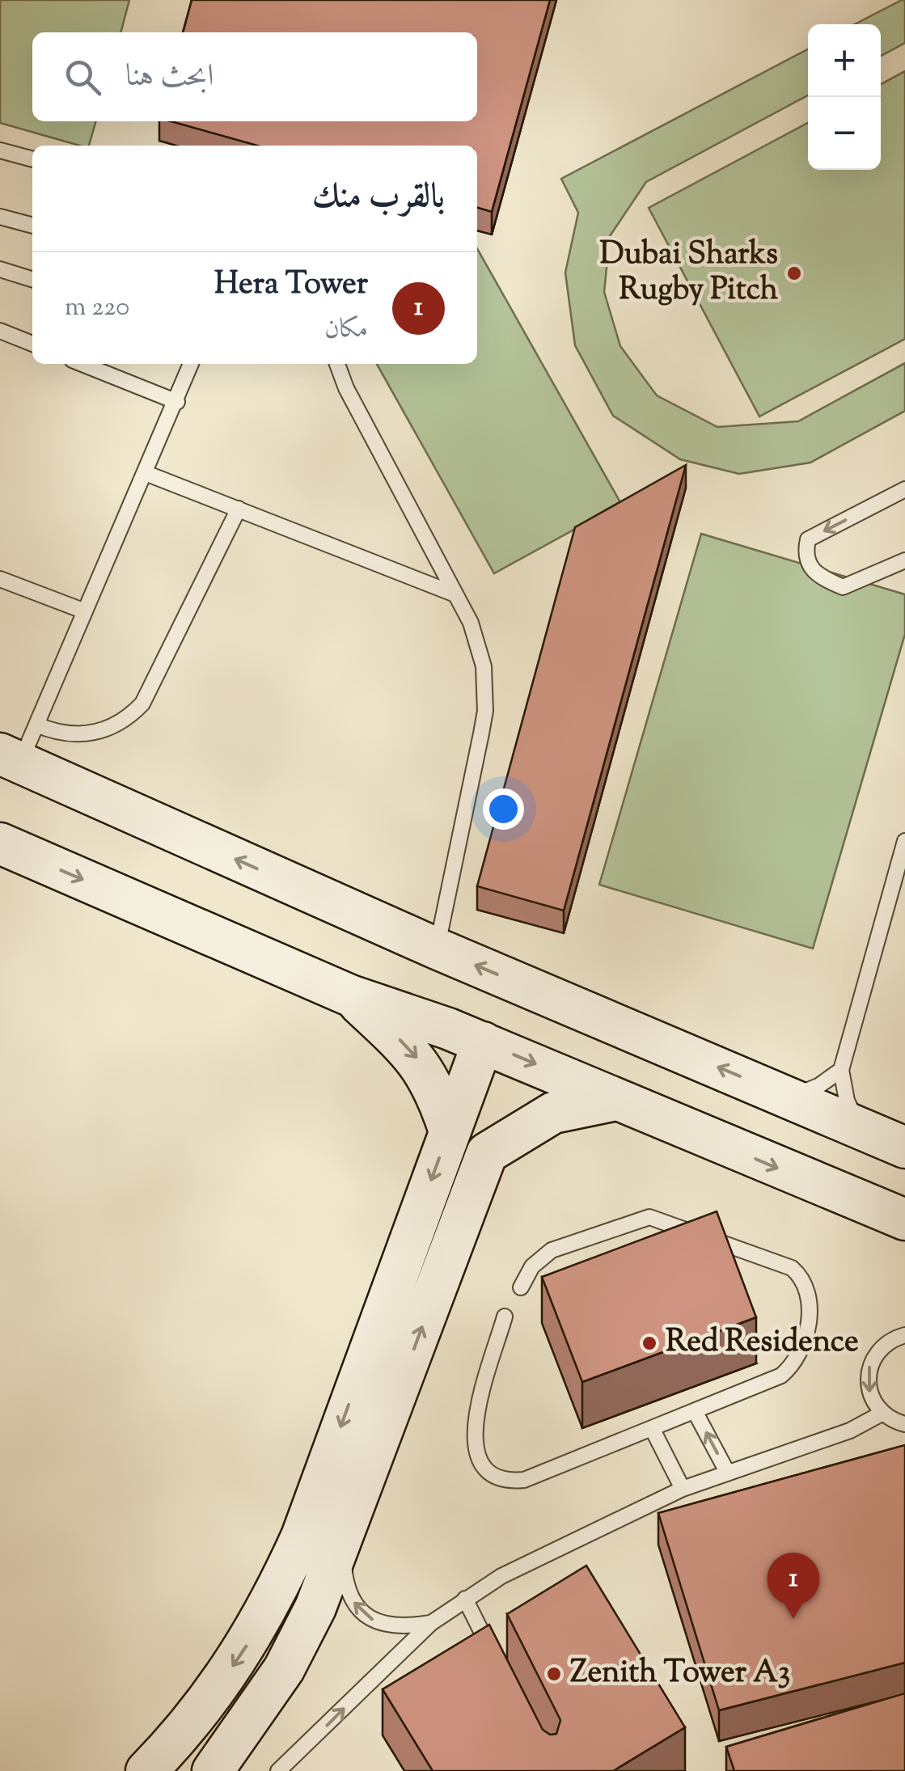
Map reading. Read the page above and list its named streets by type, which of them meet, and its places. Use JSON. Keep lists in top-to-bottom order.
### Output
{
  "places": ["Dubai Sharks Rugby Pitch", "Red Residence", "Zenith Tower A3"],
  "page": {
    "map_buttons": ["+", "−"],
    "search": "ابحث هنا",
    "heading": "بالقرب منك",
    "list": [
      {
        "mark": "1",
        "name": "Hera Tower",
        "note": "مكان",
        "value": "220 m"
      }
    ],
    "pins": "1"
  }
}
